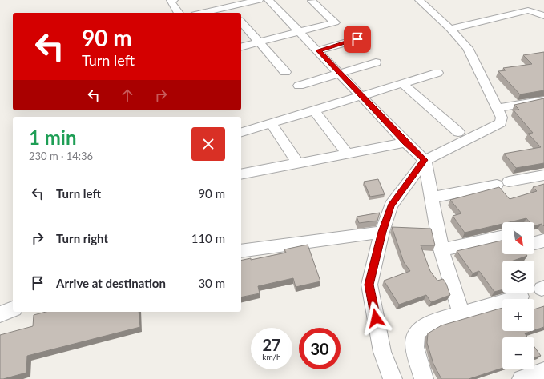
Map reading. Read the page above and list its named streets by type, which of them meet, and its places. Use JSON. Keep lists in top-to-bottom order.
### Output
{
  "north": "bottom right",
  "page": {
    "turn": ["90 m", "Turn left"],
    "heading": ["1 min", "230 m · 14:36"],
    "list": [
      {
        "name": "Turn left",
        "value": "90 m"
      },
      {
        "name": "Turn right",
        "value": "110 m"
      },
      {
        "name": "Arrive at destination",
        "value": "30 m"
      }
    ],
    "map_buttons": ["+", "−"],
    "speed": "27 km/h",
    "limit": "30"
  }
}
